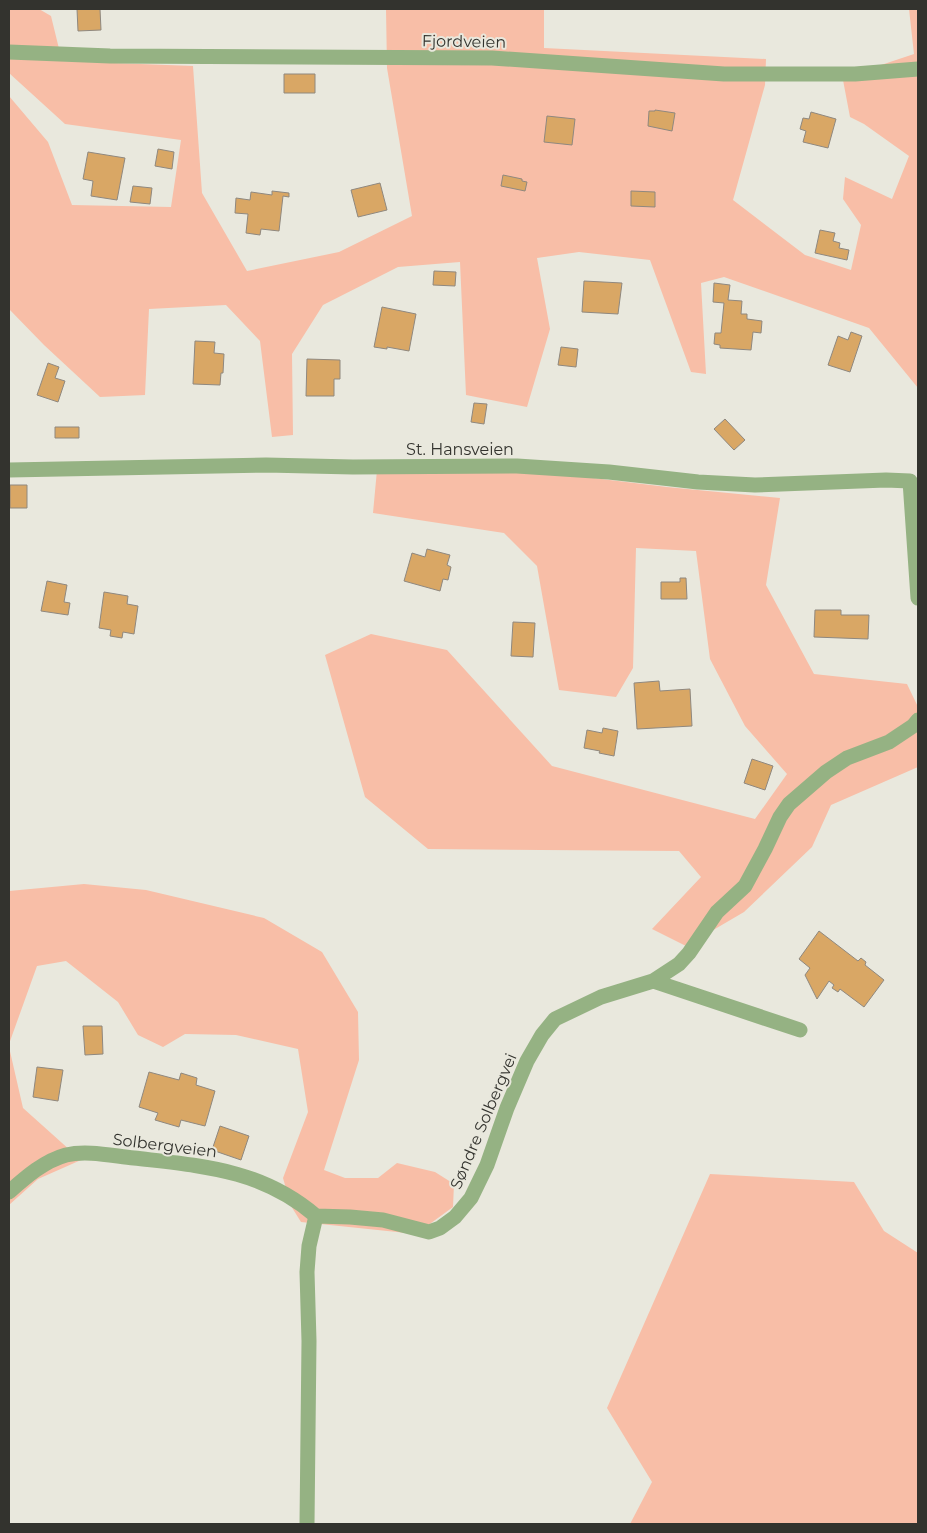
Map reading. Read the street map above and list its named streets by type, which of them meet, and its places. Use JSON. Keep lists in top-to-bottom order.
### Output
{
  "streets": {
    "street": [
      "Fjordveien",
      "St. Hansveien",
      "Søndre Solbergvei",
      "Solbergveien"
    ]
  },
  "crossings": [
    ["Søndre Solbergvei", "Solbergveien"]
  ]
}
